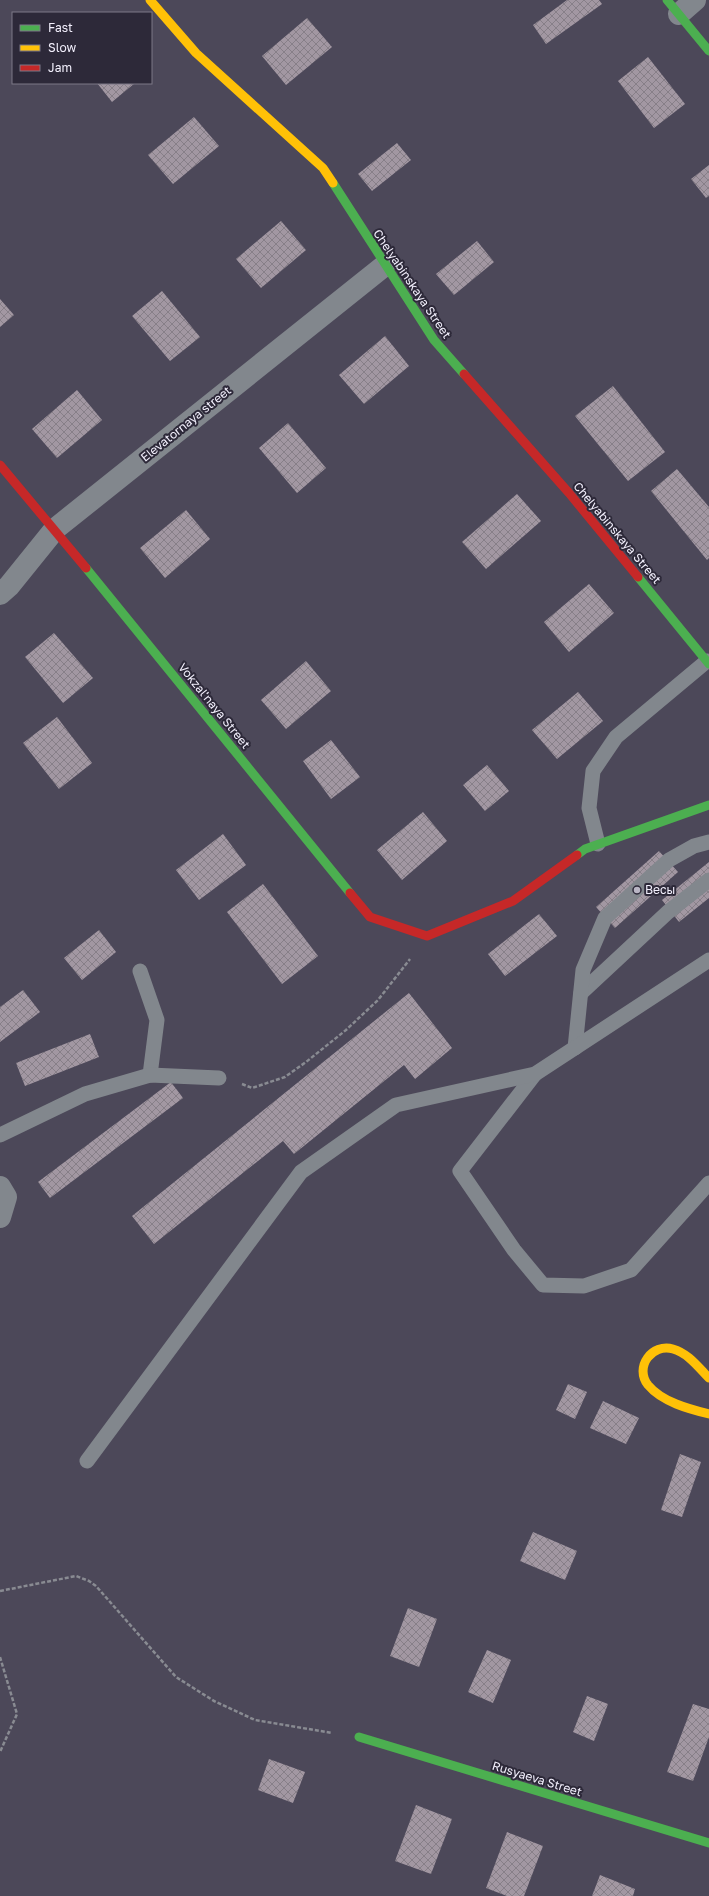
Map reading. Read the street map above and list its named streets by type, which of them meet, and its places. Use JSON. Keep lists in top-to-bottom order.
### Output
{
  "streets": {
    "street": [
      "Chelyabinskaya Street",
      "Elevatornaya street",
      "Vokzal'naya Street",
      "Rusyaeva Street"
    ]
  },
  "crossings": [
    ["Chelyabinskaya Street", "Elevatornaya street"],
    ["Elevatornaya street", "Vokzal'naya Street"]
  ],
  "places": ["Весы"],
  "legend": ["Fast", "Slow", "Jam"]
}
